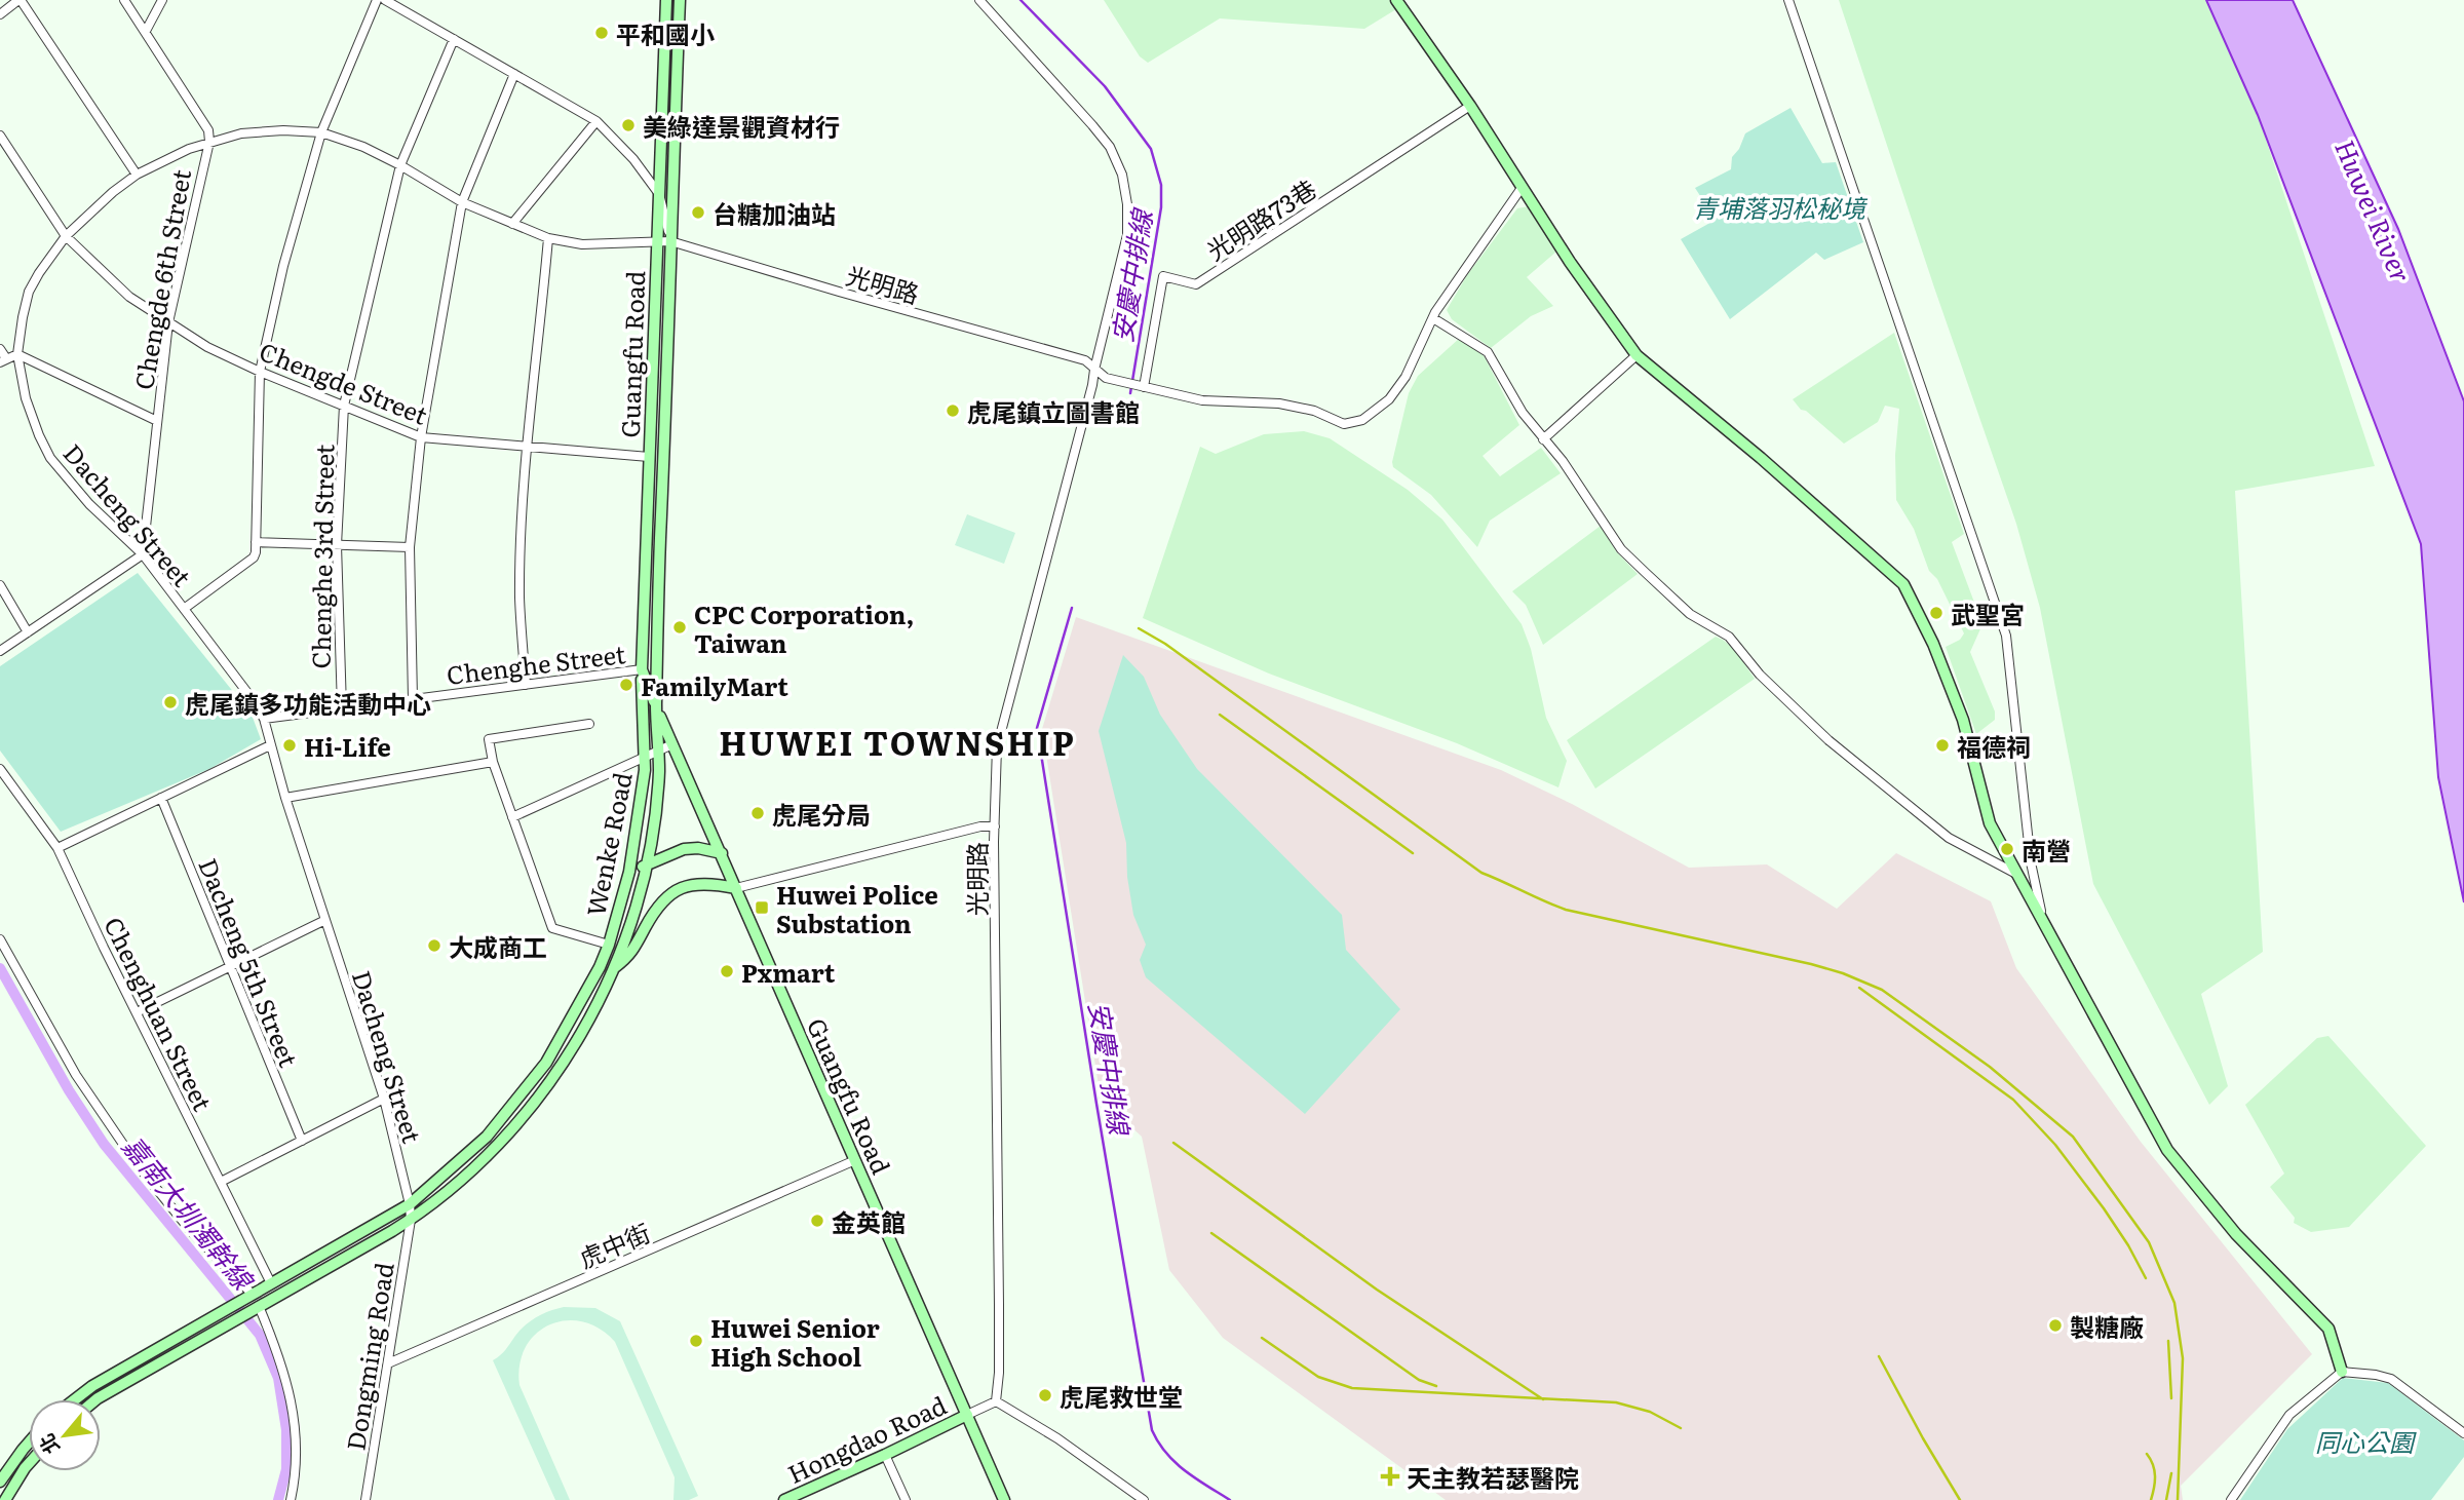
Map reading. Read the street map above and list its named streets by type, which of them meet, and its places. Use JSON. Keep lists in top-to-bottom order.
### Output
{
  "streets": {
    "main road": ["Guangfu Road", "Wenke Road", "Hongdao Road"],
    "street": [
      "光明路73巷",
      "Chengde 6th Street",
      "光明路",
      "Chengde Street",
      "Dacheng Street",
      "Chenghe 3rd Street",
      "Chenghe Street",
      "Dacheng 5th Street",
      "Chenghuan Street",
      "虎中街",
      "Dongming Road"
    ]
  },
  "crossings": [
    ["Chengde 6th Street", "Chengde Street"],
    ["Chengde 6th Street", "Dacheng Street"],
    ["光明路", "Guangfu Road"],
    ["光明路", "Dacheng Street"],
    ["Guangfu Road", "Chengde Street"],
    ["Guangfu Road", "Dacheng Street"],
    ["Guangfu Road", "Chenghe Street"],
    ["Guangfu Road", "Wenke Road"],
    ["Guangfu Road", "虎中街"],
    ["Guangfu Road", "Hongdao Road"],
    ["Chengde Street", "Dacheng Street"],
    ["Chengde Street", "Chenghe 3rd Street"],
    ["Dacheng Street", "Chenghe 3rd Street"],
    ["Dacheng Street", "Chenghe Street"],
    ["Dacheng Street", "Wenke Road"],
    ["Dacheng Street", "Dongming Road"],
    ["Chenghe 3rd Street", "Chenghe Street"],
    ["Chenghe Street", "Wenke Road"],
    ["Wenke Road", "Chenghuan Street"],
    ["Wenke Road", "Dongming Road"],
    ["虎中街", "Dongming Road"]
  ],
  "districts": ["HUWEI TOWNSHIP"],
  "water": ["Huwei River", "安慶中排線", "嘉南大圳濁幹線"],
  "parks": ["青埔落羽松秘境", "同心公園"],
  "places": {
    "other": [
      "平和國小",
      "美綠達景觀資材行",
      "台糖加油站",
      "虎尾鎮立圖書館",
      "武聖宮",
      "CPC Corporation, Taiwan",
      "FamilyMart",
      "虎尾鎮多功能活動中心",
      "Hi-Life",
      "福德祠",
      "虎尾分局",
      "南營",
      "大成商工",
      "Pxmart",
      "金英館",
      "製糖廠",
      "Huwei Senior High School",
      "虎尾救世堂"
    ],
    "transit": ["Huwei Police Substation"],
    "health": ["天主教若瑟醫院"]
  },
  "north": "bottom left"
}
